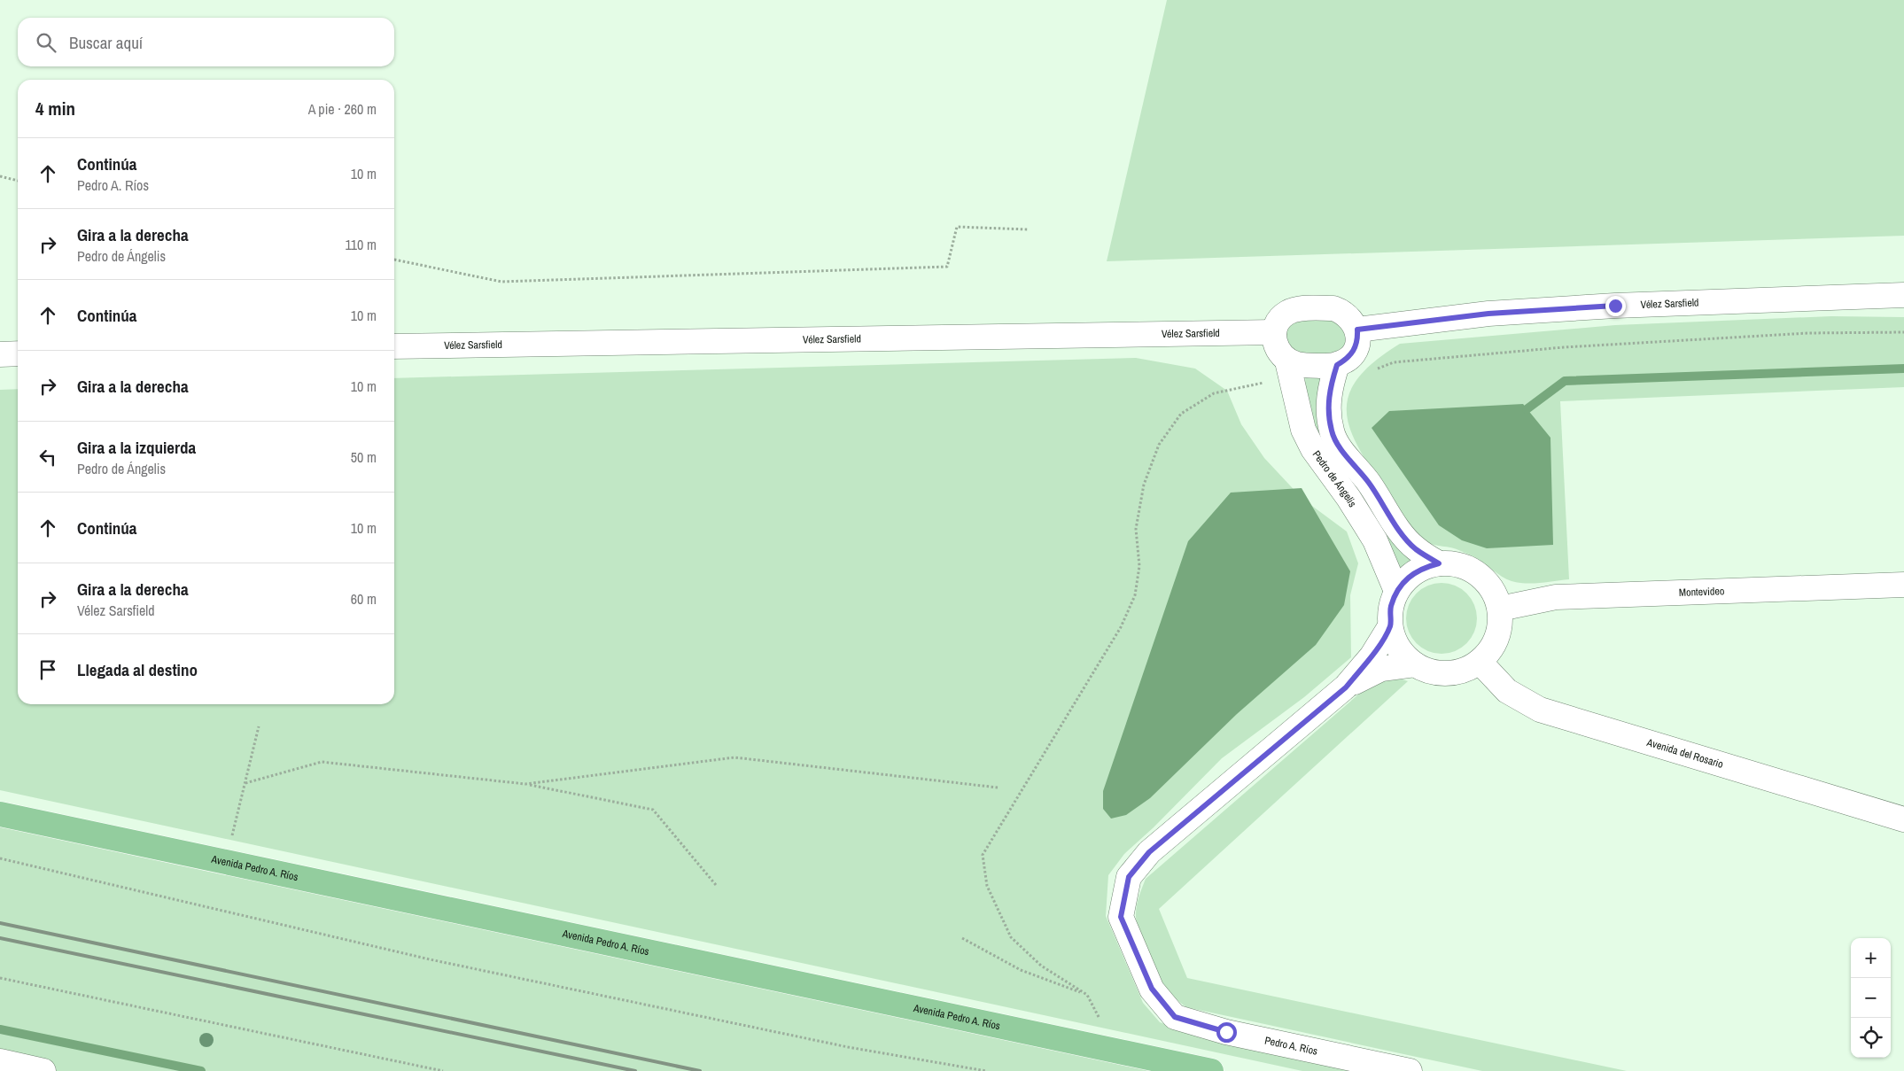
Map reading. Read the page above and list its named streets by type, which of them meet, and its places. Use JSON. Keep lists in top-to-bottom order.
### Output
{
  "streets": {
    "main road": ["Avenida Pedro A. Ríos"],
    "street": [
      "Vélez Sarsfield",
      "Pedro de Ángelis",
      "Montevideo",
      "Avenida del Rosario",
      "Pedro A. Ríos"
    ]
  },
  "crossings": [
    ["Vélez Sarsfield", "Pedro de Ángelis"],
    ["Pedro de Ángelis", "Montevideo"],
    ["Pedro de Ángelis", "Avenida del Rosario"],
    ["Montevideo", "Avenida del Rosario"]
  ],
  "page": {
    "search": "Buscar aquí",
    "heading": ["4 min", "A pie · 260 m"],
    "list": [
      ["Continúa", "Pedro A. Ríos", "10 m"],
      ["Gira a la derecha", "Pedro de Ángelis", "110 m"],
      ["Continúa", "10 m"],
      ["Gira a la derecha", "10 m"],
      ["Gira a la izquierda", "Pedro de Ángelis", "50 m"],
      ["Continúa", "10 m"],
      ["Gira a la derecha", "Vélez Sarsfield", "60 m"],
      "Llegada al destino"
    ],
    "map_buttons": ["+", "−"]
  }
}
